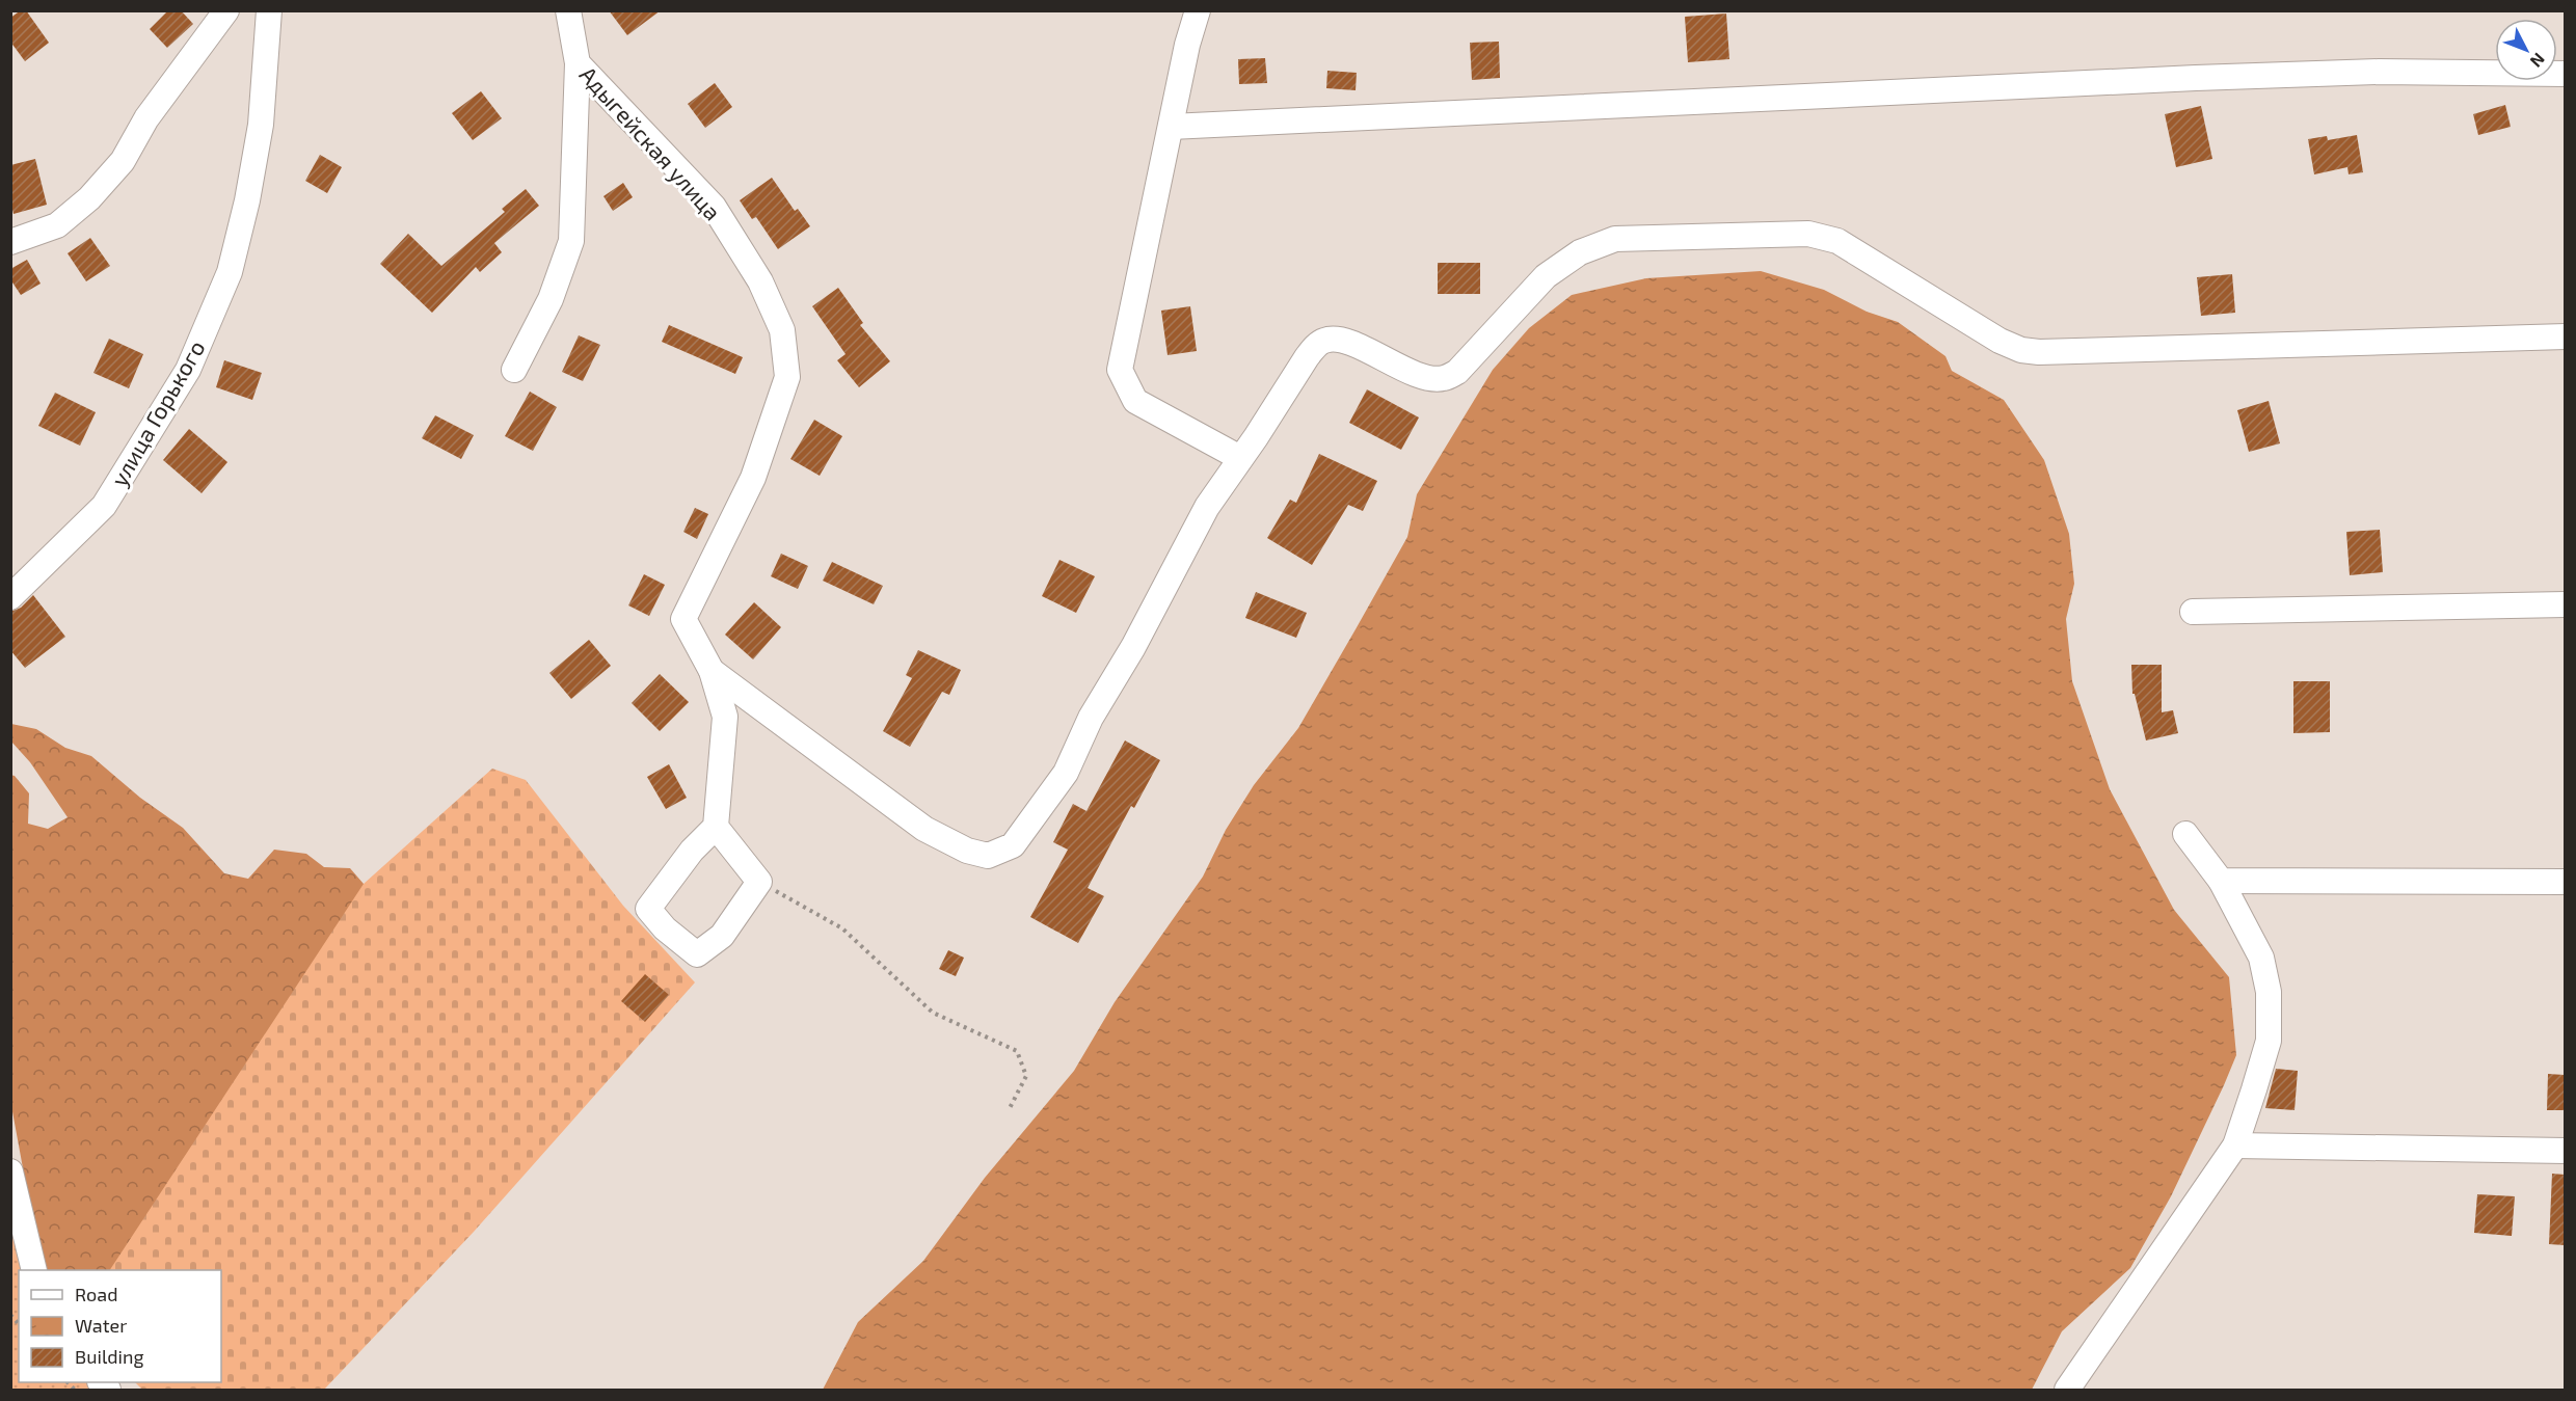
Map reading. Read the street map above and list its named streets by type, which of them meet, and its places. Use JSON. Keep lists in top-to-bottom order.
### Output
{
  "streets": {
    "street": ["Адыгейская улица", "улица Горького"]
  },
  "legend": ["Road", "Water", "Building"],
  "north": "bottom right"
}
